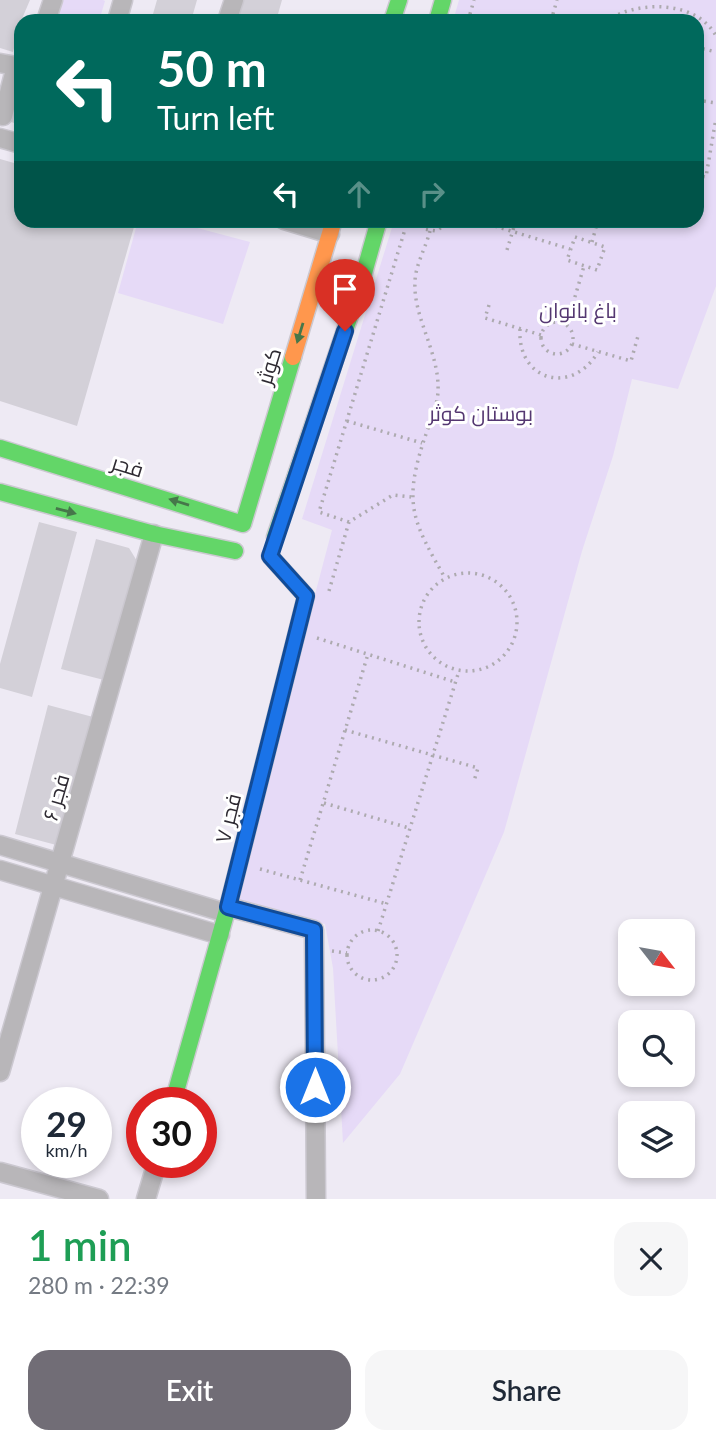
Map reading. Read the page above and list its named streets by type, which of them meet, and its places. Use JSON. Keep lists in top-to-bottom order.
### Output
{
  "streets": {
    "street": [
      "کوثر",
      "فجر",
      "فجر ۶",
      "فجر ۷"
    ]
  },
  "crossings": [
    ["کوثر", "فجر"]
  ],
  "parks": ["باغ بانوان", "بوستان کوثر"],
  "north": "bottom right",
  "page": {
    "turn": ["50 m", "Turn left"],
    "speed": "29 km/h",
    "limit": "30",
    "heading": ["1 min", "280 m · 22:39"],
    "buttons": ["Exit", "Share"]
  }
}
